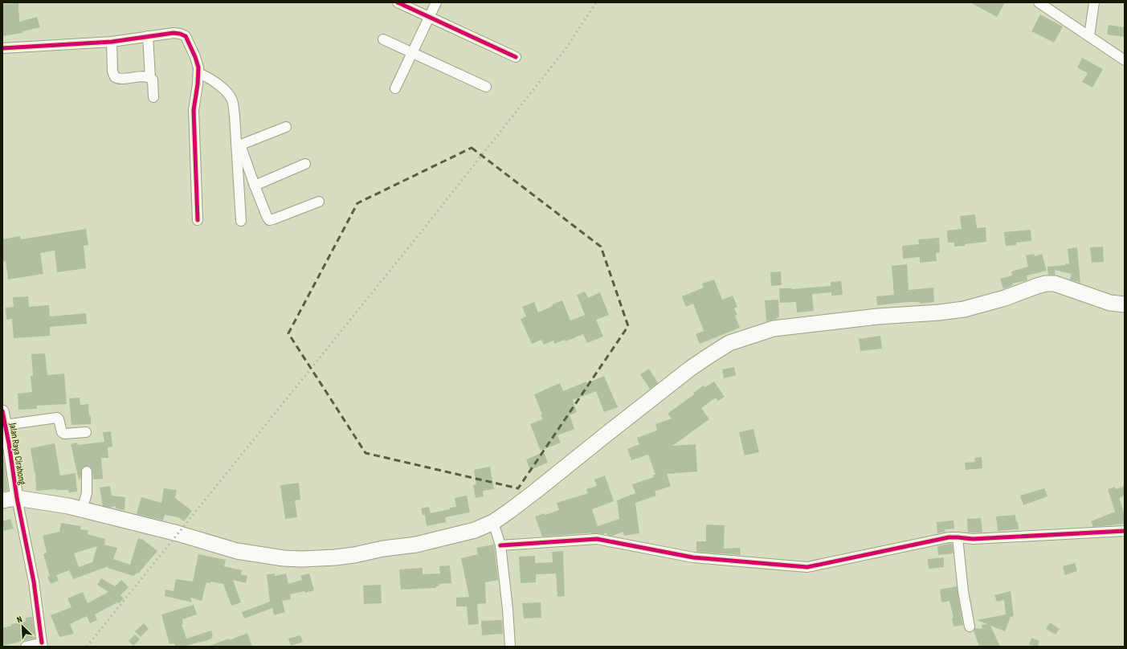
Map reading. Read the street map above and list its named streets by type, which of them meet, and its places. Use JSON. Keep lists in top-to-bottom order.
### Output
{
  "streets": {
    "street": ["Jalan Raya Cirahong"]
  },
  "north": "top left"
}
